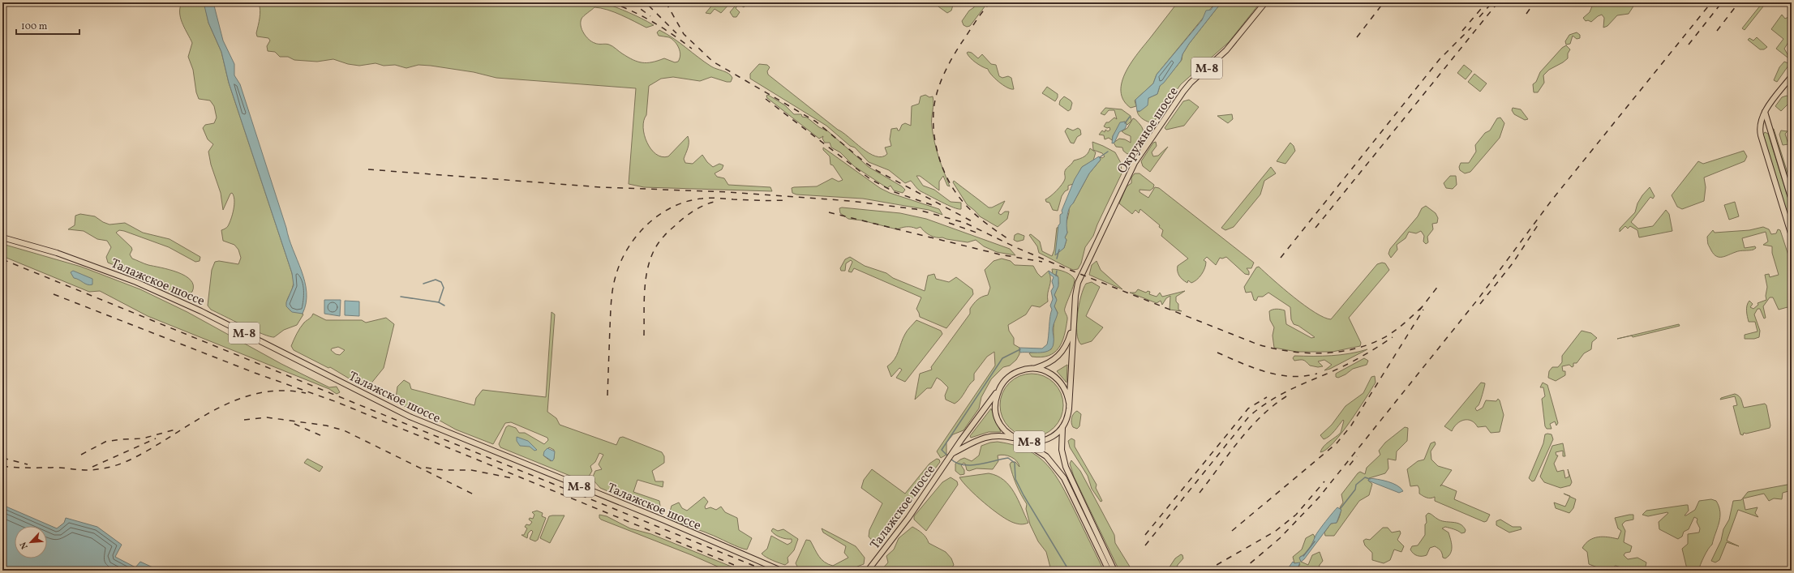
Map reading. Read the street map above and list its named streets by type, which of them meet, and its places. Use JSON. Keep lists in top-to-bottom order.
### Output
{
  "streets": {
    "main road": ["М-8", "Окружное шоссе", "Талажское шоссе"]
  },
  "crossings": [
    ["М-8", "Окружное шоссе"],
    ["М-8", "Талажское шоссе"]
  ],
  "scale_bar": "100 m",
  "north": "bottom left"
}
